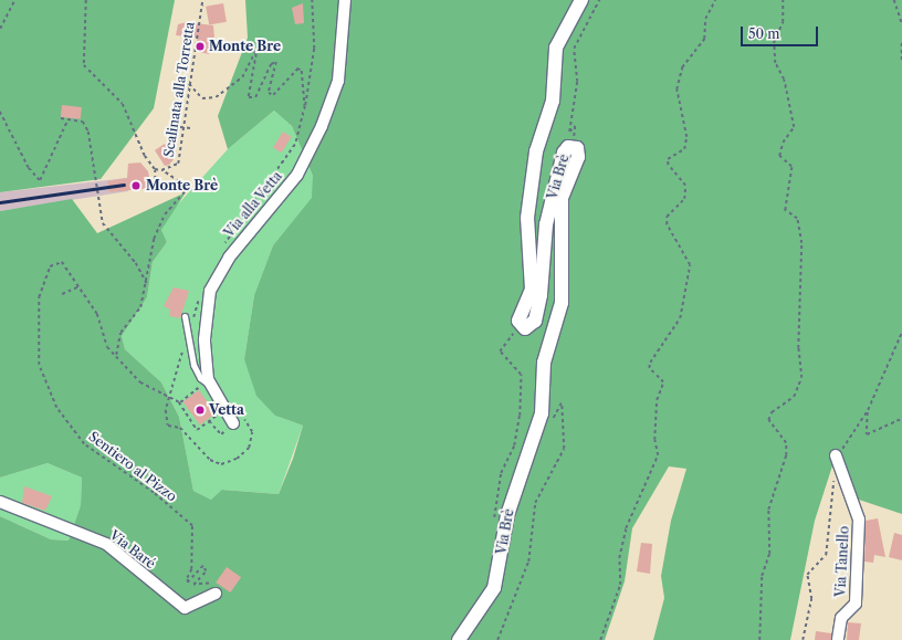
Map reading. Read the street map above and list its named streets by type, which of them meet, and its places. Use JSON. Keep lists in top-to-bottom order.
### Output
{
  "streets": {
    "street": [
      "Via Brè",
      "Via alla Vetta",
      "Via Baré",
      "Via Tanello"
    ],
    "path": ["Scalinata alla Torretta", "Sentiero al Pizzo"]
  },
  "crossings": [
    ["Sentiero al Pizzo", "Via Baré"]
  ],
  "places": ["Monte Bre", "Monte Brè", "Vetta"],
  "scale_bar": "50 m"
}
